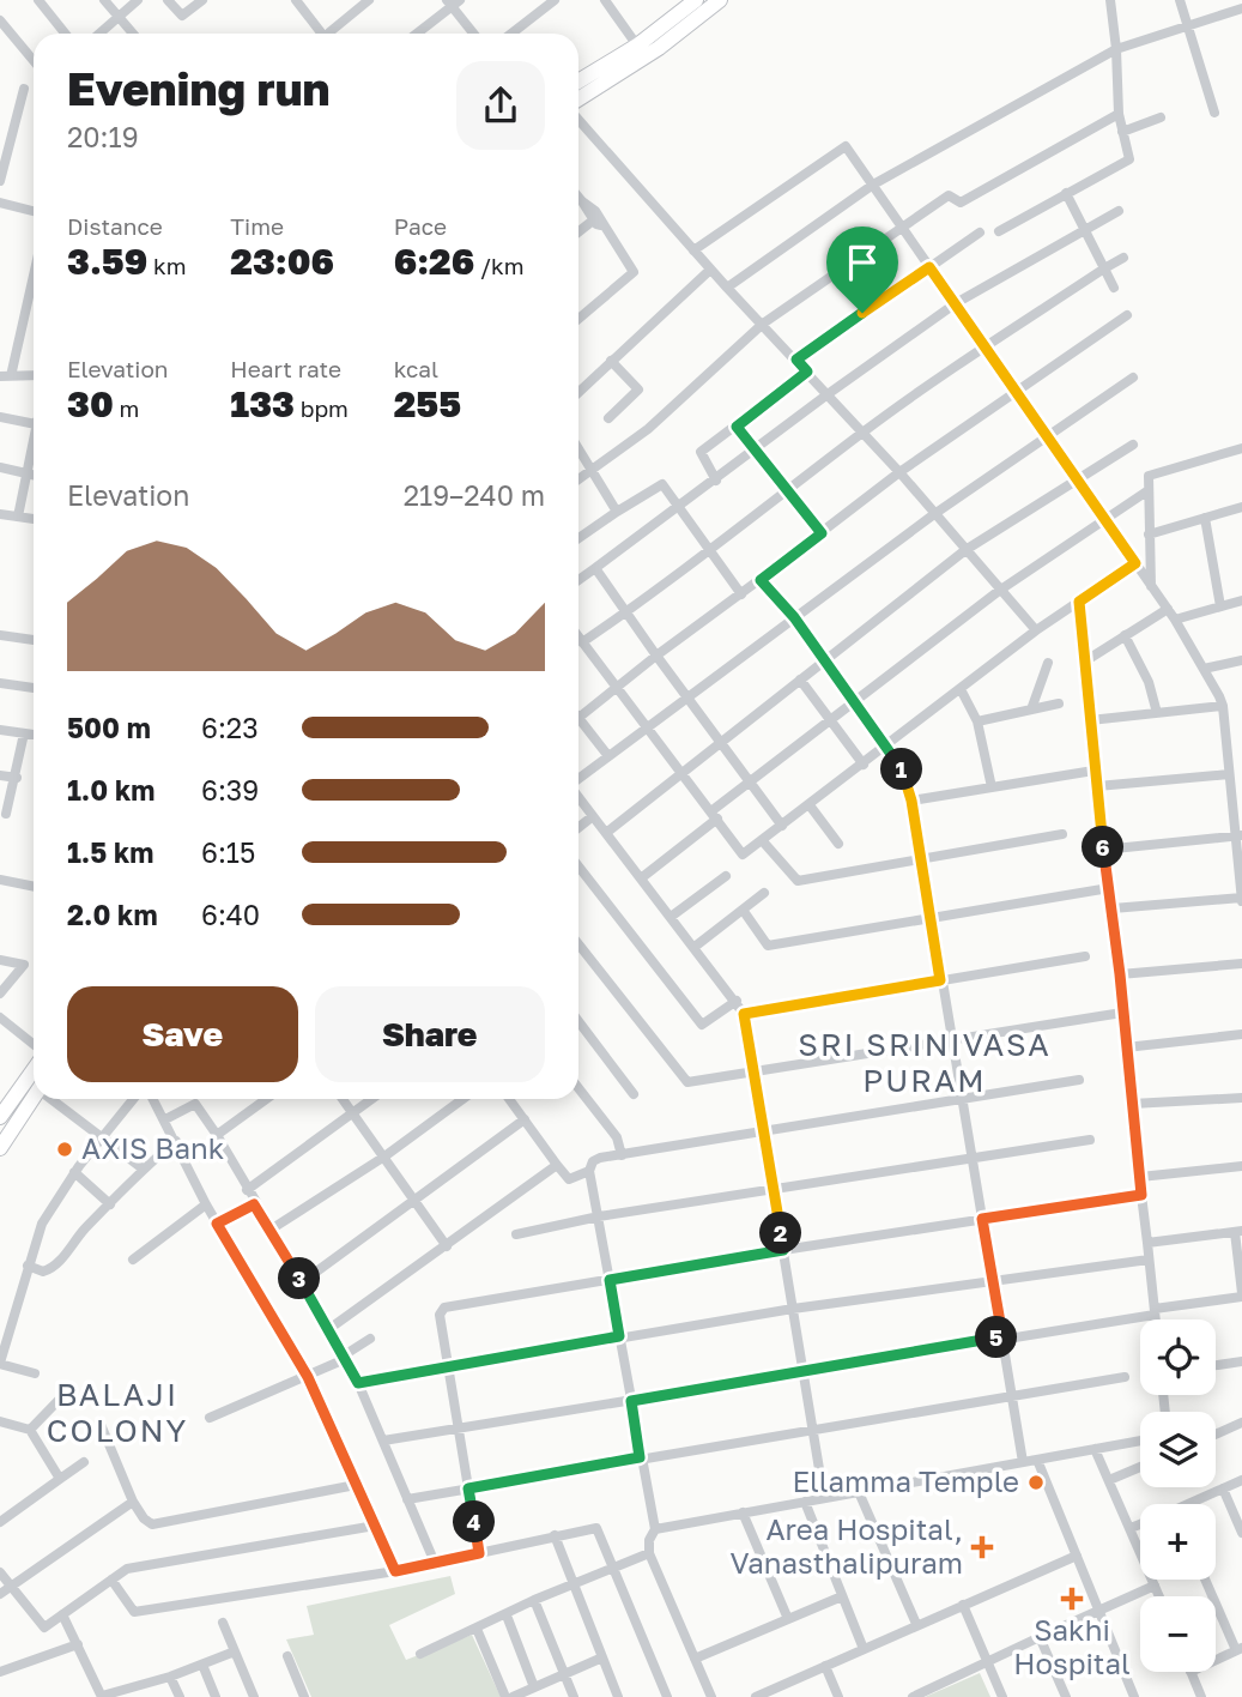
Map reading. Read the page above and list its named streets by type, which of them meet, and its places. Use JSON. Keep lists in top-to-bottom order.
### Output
{
  "districts": ["SRI SRINIVASA PURAM", "BALAJI COLONY"],
  "places": {
    "other": ["AXIS Bank", "Ellamma Temple"],
    "health": ["Area Hospital, Vanasthalipuram", "Sakhi Hospital"]
  },
  "page": {
    "heading": ["Evening run", "20:19"],
    "stats": [
      ["Distance", "3.59 km"],
      ["Time", "23:06"],
      ["Pace", "6:26 /km"],
      ["Elevation", "30 m"],
      ["Heart rate", "133 bpm"],
      ["kcal", "255"]
    ],
    "chart": ["Elevation", "219–240 m"],
    "list": [
      {
        "name": "500 m",
        "note": "6:23"
      },
      {
        "name": "1.0 km",
        "note": "6:39"
      },
      {
        "name": "1.5 km",
        "note": "6:15"
      },
      {
        "name": "2.0 km",
        "note": "6:40"
      }
    ],
    "pins": [
      "1",
      "6",
      "2",
      "3",
      "5",
      "4"
    ],
    "buttons": ["Save", "Share"],
    "map_buttons": ["+", "−"]
  }
}
